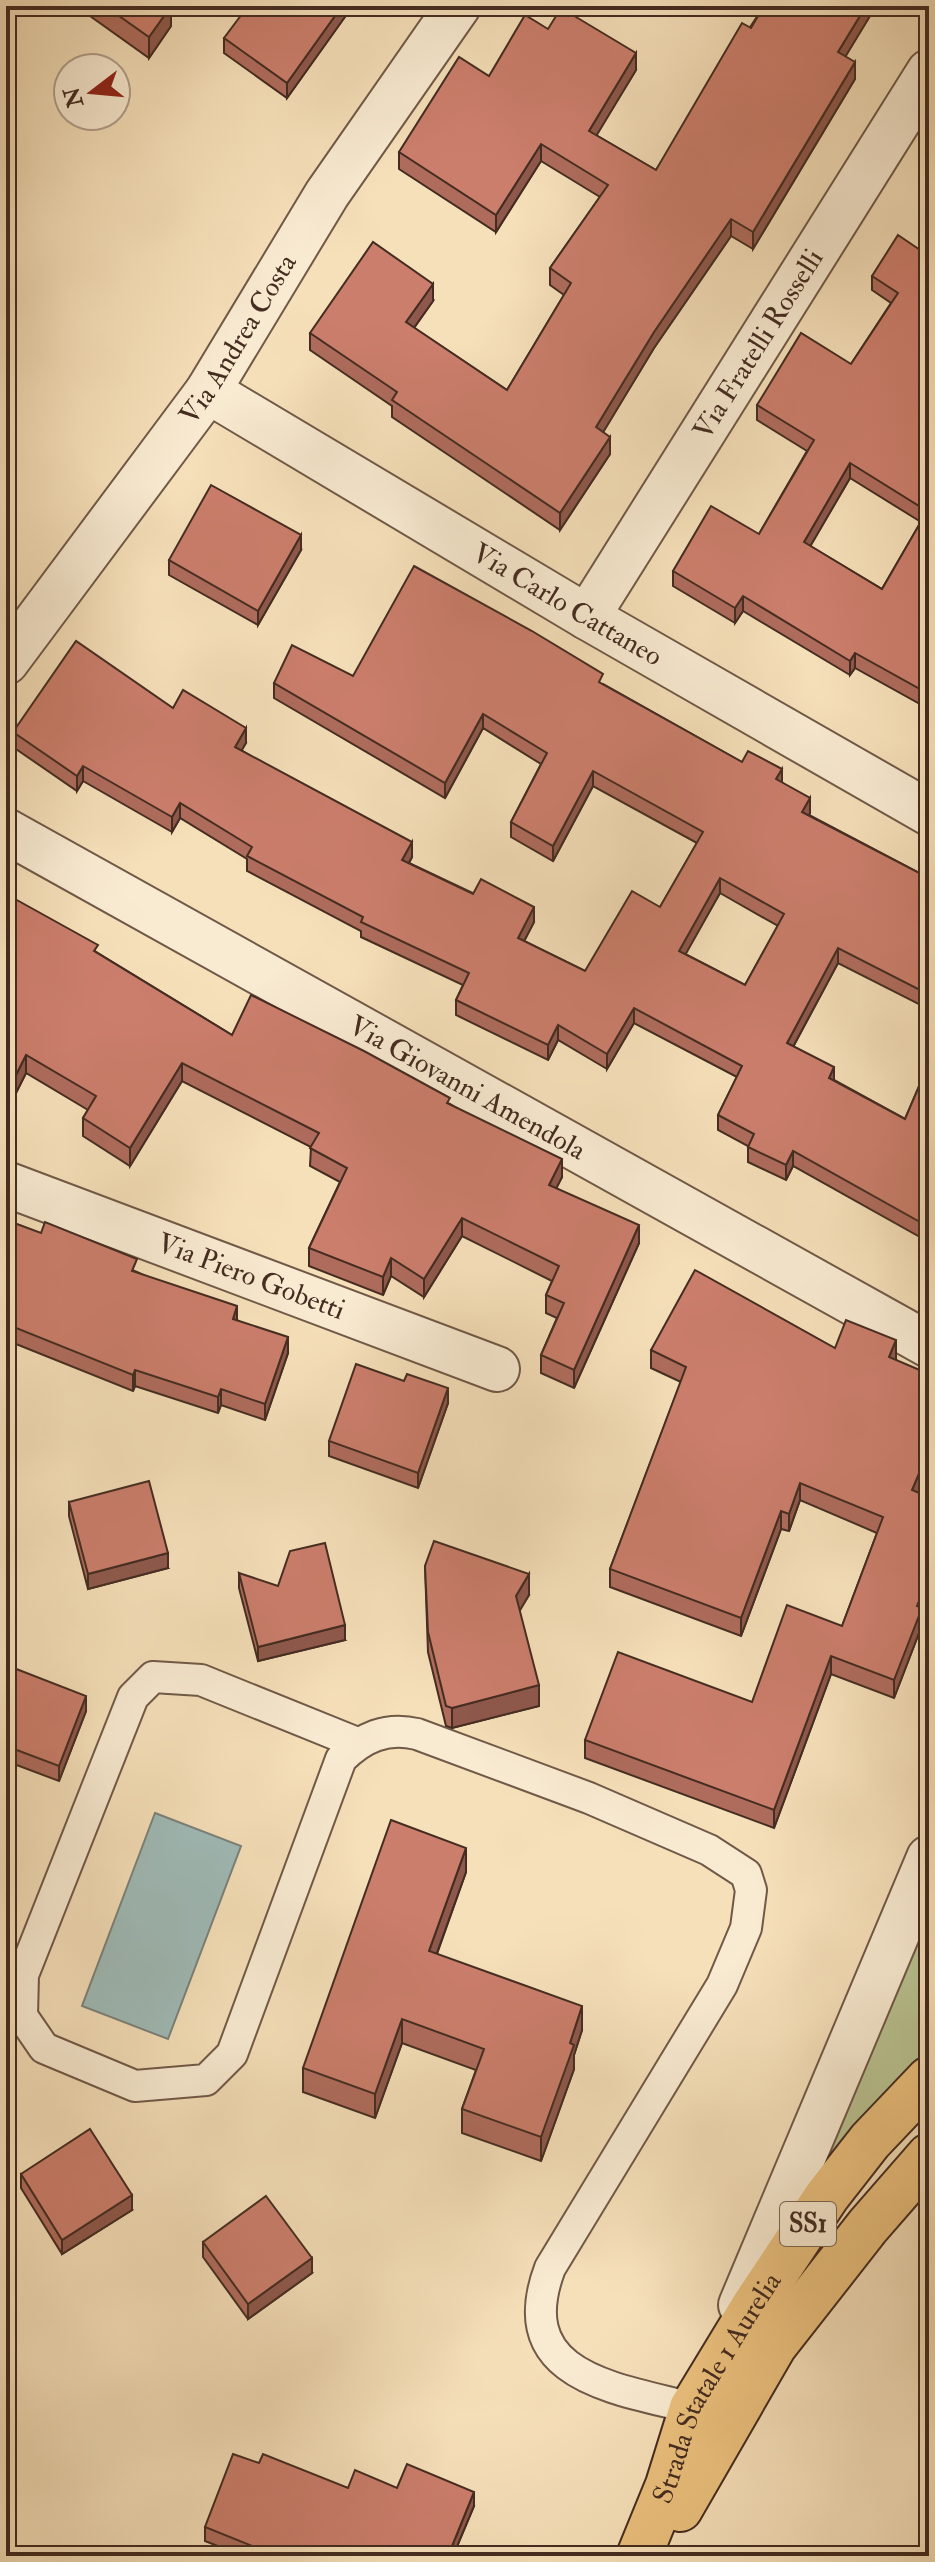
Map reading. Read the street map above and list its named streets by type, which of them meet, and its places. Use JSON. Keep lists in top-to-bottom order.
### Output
{
  "streets": {
    "main road": ["SS1", "Strada Statale 1 Aurelia"],
    "street": [
      "Via Andrea Costa",
      "Via Fratelli Rosselli",
      "Via Carlo Cattaneo",
      "Via Giovanni Amendola",
      "Via Piero Gobetti"
    ]
  },
  "crossings": [
    ["Via Andrea Costa", "Via Carlo Cattaneo"],
    ["Via Fratelli Rosselli", "Via Carlo Cattaneo"]
  ],
  "north": "left"
}
